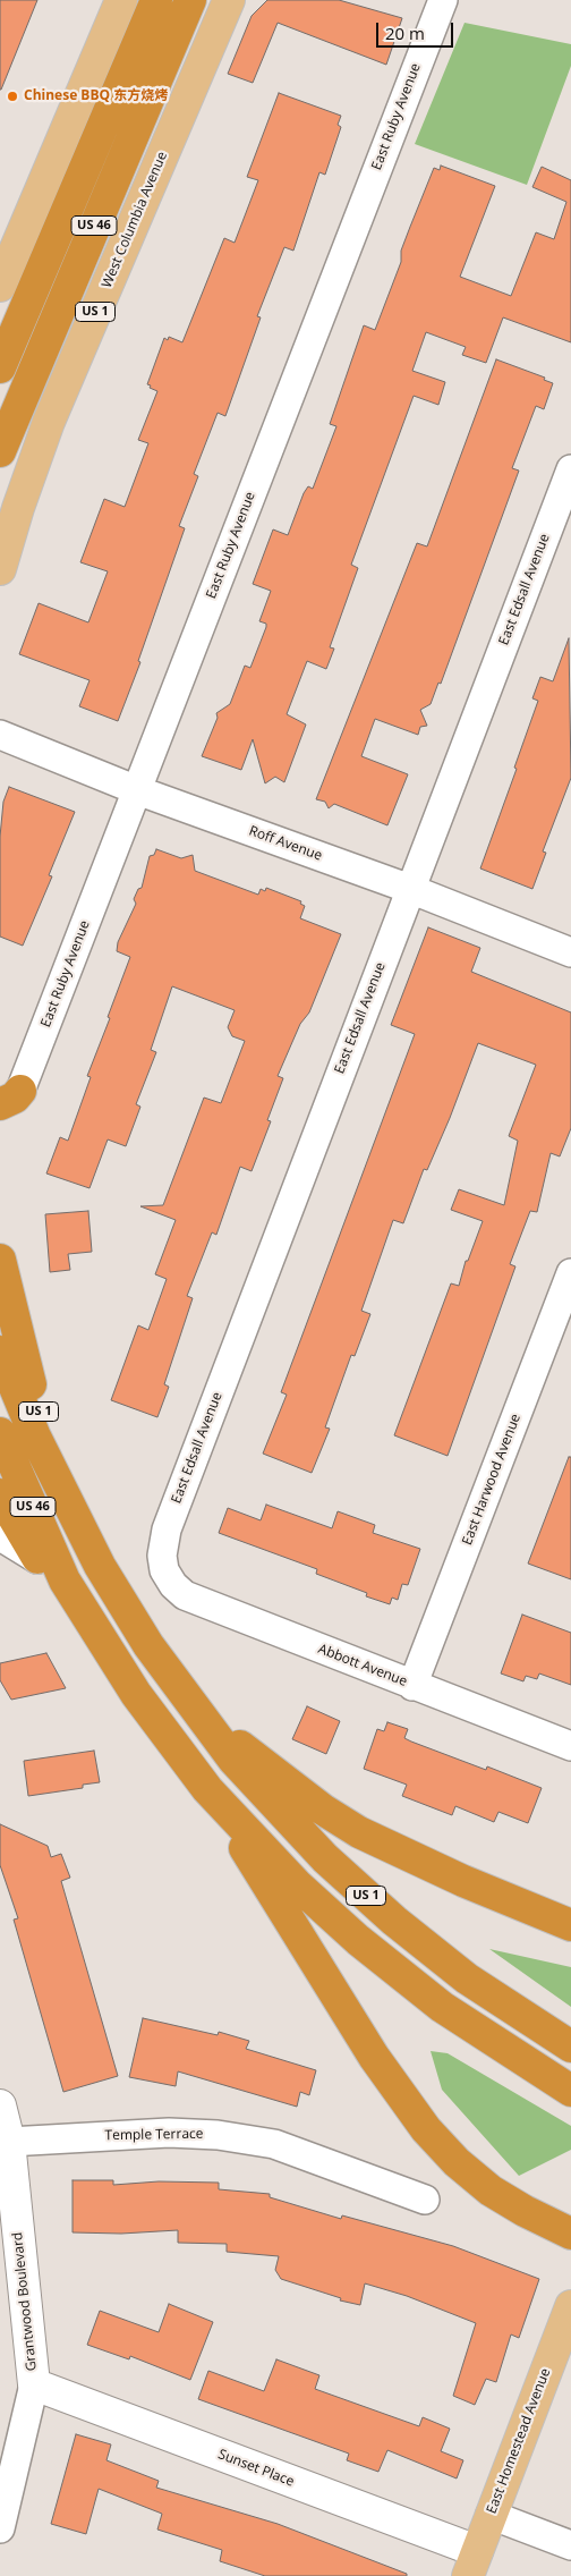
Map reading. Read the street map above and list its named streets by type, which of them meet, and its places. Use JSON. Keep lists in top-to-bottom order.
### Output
{
  "streets": {
    "highway": ["US 46", "US 1"],
    "main road": ["West Columbia Avenue", "East Homestead Avenue"],
    "street": [
      "East Ruby Avenue",
      "East Edsall Avenue",
      "Roff Avenue",
      "East Harwood Avenue",
      "Abbott Avenue",
      "Temple Terrace",
      "Grantwood Boulevard",
      "Sunset Place"
    ]
  },
  "crossings": [
    ["East Ruby Avenue", "Roff Avenue"],
    ["US 46", "US 1"],
    ["East Edsall Avenue", "Roff Avenue"],
    ["East Edsall Avenue", "Abbott Avenue"],
    ["East Harwood Avenue", "Abbott Avenue"],
    ["Temple Terrace", "Grantwood Boulevard"],
    ["Grantwood Boulevard", "Sunset Place"],
    ["East Homestead Avenue", "Sunset Place"]
  ],
  "places": ["Chinese BBQ 东方烧烤"],
  "scale_bar": "20 m"
}
